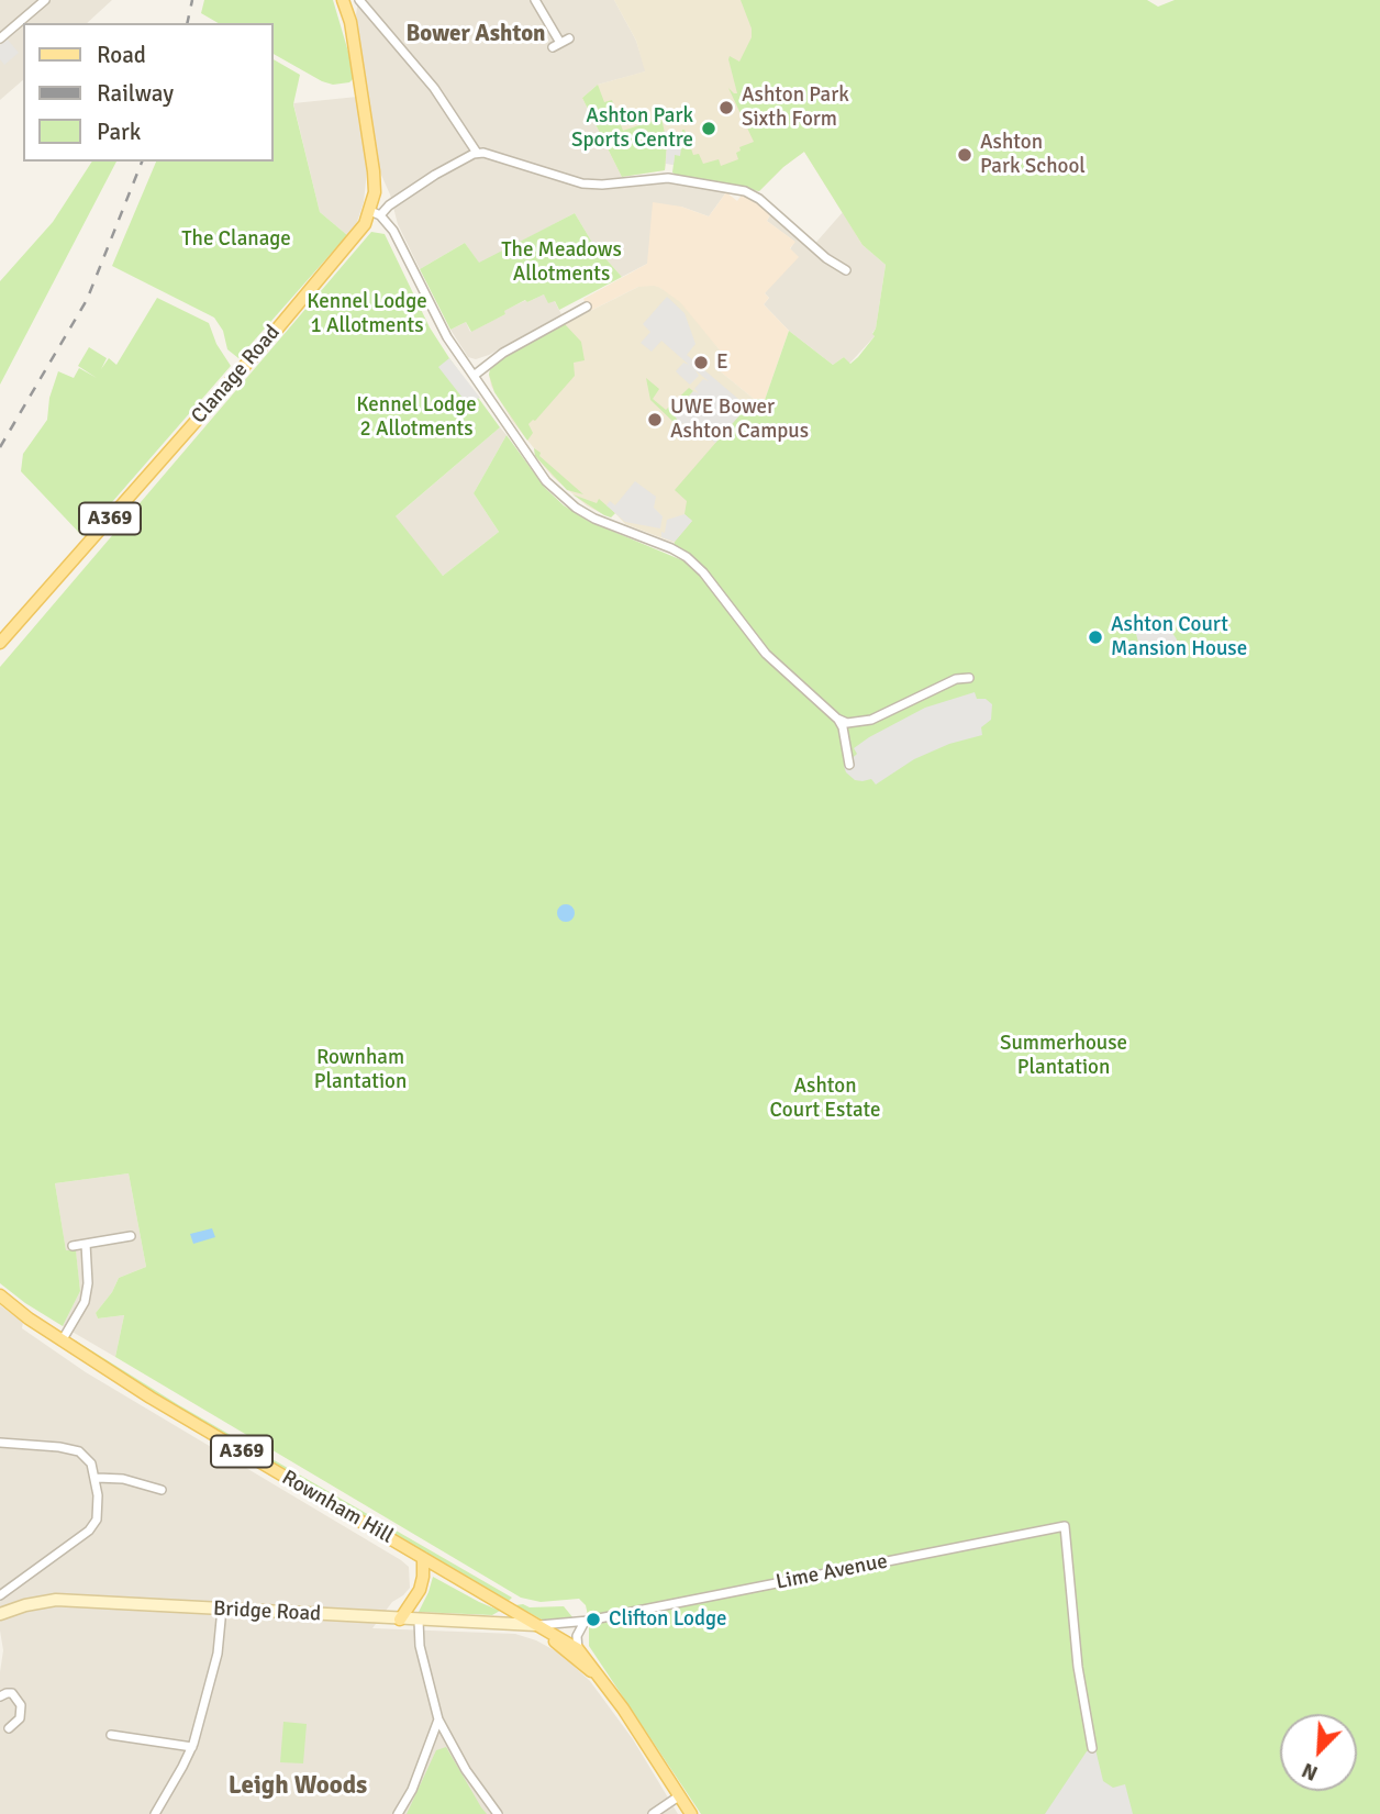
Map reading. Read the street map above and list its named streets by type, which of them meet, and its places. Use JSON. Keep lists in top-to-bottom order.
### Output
{
  "streets": {
    "main road": [
      "Clanage Road",
      "A369",
      "Rownham Hill",
      "Bridge Road"
    ],
    "street": ["Lime Avenue"]
  },
  "crossings": [
    ["A369", "Rownham Hill"],
    ["A369", "Bridge Road"],
    ["Rownham Hill", "Bridge Road"]
  ],
  "districts": ["Bower Ashton", "Leigh Woods"],
  "parks": [
    "The Clanage",
    "The Meadows Allotments",
    "Kennel Lodge 1 Allotments",
    "Kennel Lodge 2 Allotments",
    "Summerhouse Plantation",
    "Rownham Plantation",
    "Ashton Court Estate"
  ],
  "places": [
    "Ashton Park Sixth Form",
    "Ashton Park Sports Centre",
    "Ashton Park School",
    "E",
    "UWE Bower Ashton Campus",
    "Ashton Court Mansion House",
    "Clifton Lodge"
  ],
  "legend": ["Road", "Railway", "Park"],
  "north": "bottom left"
}
